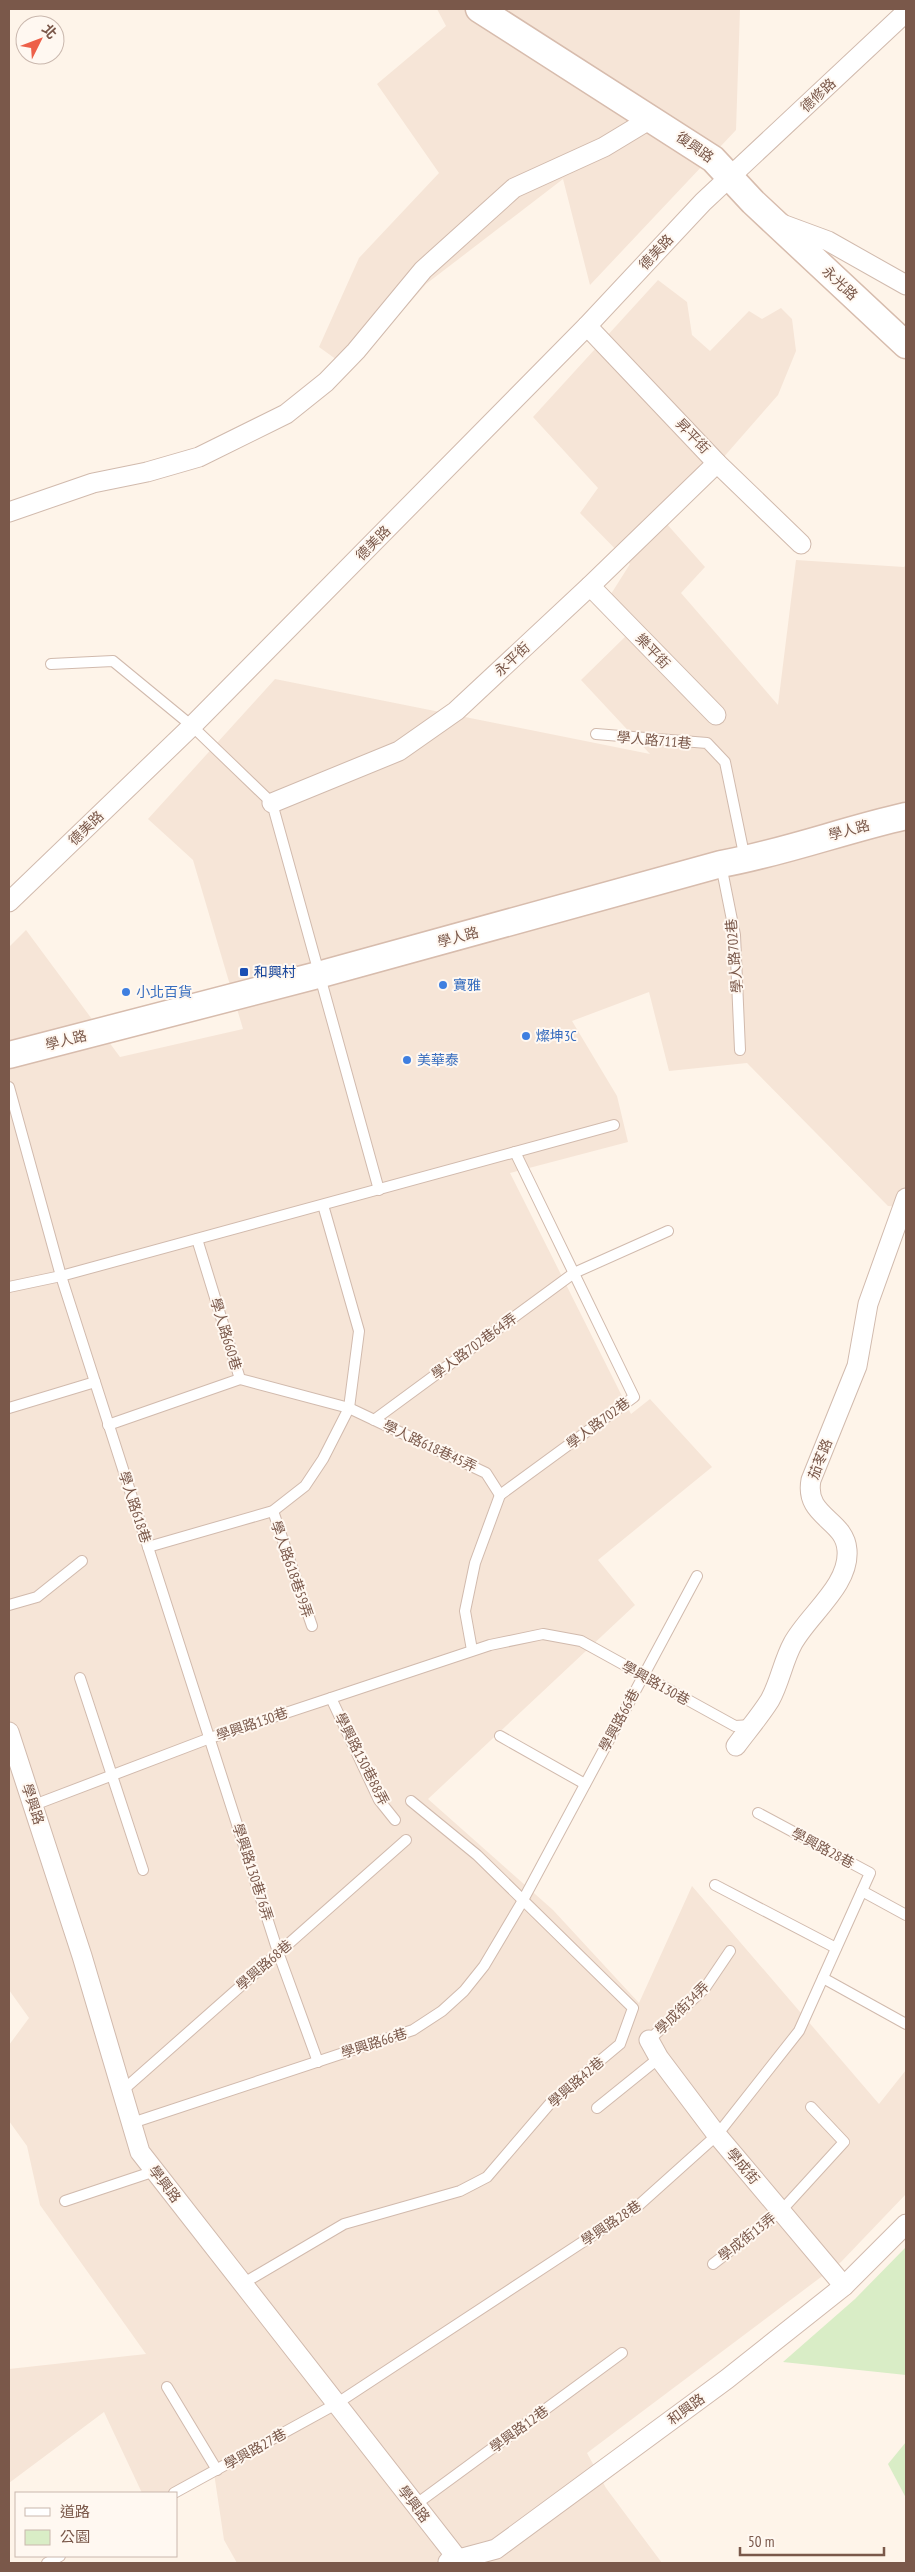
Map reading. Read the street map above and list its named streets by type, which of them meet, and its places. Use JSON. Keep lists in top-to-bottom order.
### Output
{
  "streets": {
    "main road": ["復興路", "永光路", "學人路"],
    "street": [
      "德修路",
      "德美路",
      "昇平街",
      "樂平街",
      "永平街",
      "茄苳路",
      "學興路",
      "學成街",
      "和興路"
    ],
    "lane": [
      "學人路711巷",
      "學人路702巷",
      "學人路660巷",
      "學人路702巷64弄",
      "學人路618巷45弄",
      "學人路618巷",
      "學人路618巷59弄",
      "學興路130巷",
      "學興路66巷",
      "學興路130巷88弄",
      "學興路28巷",
      "學興路130巷76弄",
      "學興路68巷",
      "學成街34弄",
      "學興路42巷",
      "學成街13弄",
      "學興路12巷",
      "學興路27巷"
    ]
  },
  "crossings": [
    ["德修路", "復興路"],
    ["德修路", "德美路"],
    ["復興路", "德美路"],
    ["復興路", "永光路"],
    ["德美路", "昇平街"],
    ["昇平街", "永平街"],
    ["樂平街", "永平街"],
    ["學人路711巷", "學人路"],
    ["學人路711巷", "學人路702巷"],
    ["學人路", "學人路702巷"],
    ["學人路702巷", "學人路702巷64弄"],
    ["學人路702巷", "學人路618巷45弄"],
    ["學人路660巷", "學人路618巷45弄"],
    ["學人路660巷", "學人路618巷59弄"],
    ["學人路702巷64弄", "學人路618巷45弄"],
    ["學人路618巷45弄", "學人路618巷59弄"],
    ["茄苳路", "學興路130巷"],
    ["學人路618巷", "學人路618巷59弄"],
    ["學人路618巷", "學興路130巷"],
    ["學人路618巷", "學興路130巷76弄"],
    ["學興路130巷", "學興路66巷"],
    ["學興路130巷", "學興路130巷88弄"],
    ["學興路130巷", "學興路"],
    ["學興路130巷", "學興路130巷76弄"],
    ["學興路66巷", "學興路"],
    ["學興路66巷", "學興路130巷76弄"],
    ["學興路66巷", "學興路42巷"],
    ["學興路", "學興路28巷"],
    ["學興路", "學興路68巷"],
    ["學興路", "學興路42巷"],
    ["學興路", "和興路"],
    ["學興路", "學興路12巷"],
    ["學興路", "學興路27巷"],
    ["學興路28巷", "學成街"],
    ["學興路28巷", "學興路27巷"],
    ["學興路130巷76弄", "學興路68巷"],
    ["學成街34弄", "學成街"],
    ["學成街", "學成街13弄"],
    ["學成街", "和興路"]
  ],
  "places": {
    "transit": ["和興村"],
    "other": [
      "寶雅",
      "小北百貨",
      "燦坤3C",
      "美華泰"
    ]
  },
  "legend": ["道路", "公園"],
  "scale_bar": "50 m",
  "north": "top right"
}
